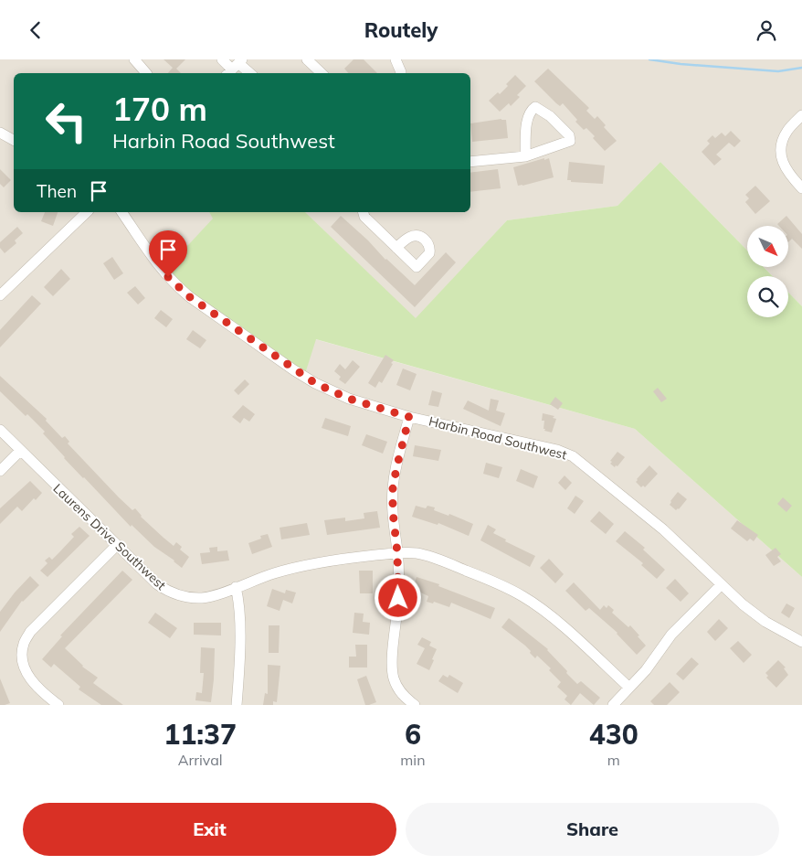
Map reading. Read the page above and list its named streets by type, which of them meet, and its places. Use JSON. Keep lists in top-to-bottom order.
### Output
{
  "streets": {
    "street": ["Harbin Road Southwest", "Laurens Drive Southwest"]
  },
  "north": "bottom right",
  "page": {
    "header": "Routely",
    "turn": ["170 m", "Harbin Road Southwest"],
    "then": "Then",
    "eta": [
      "11:37",
      "Arrival",
      "6",
      "min",
      "430",
      "m"
    ],
    "buttons": ["Exit", "Share"]
  }
}
